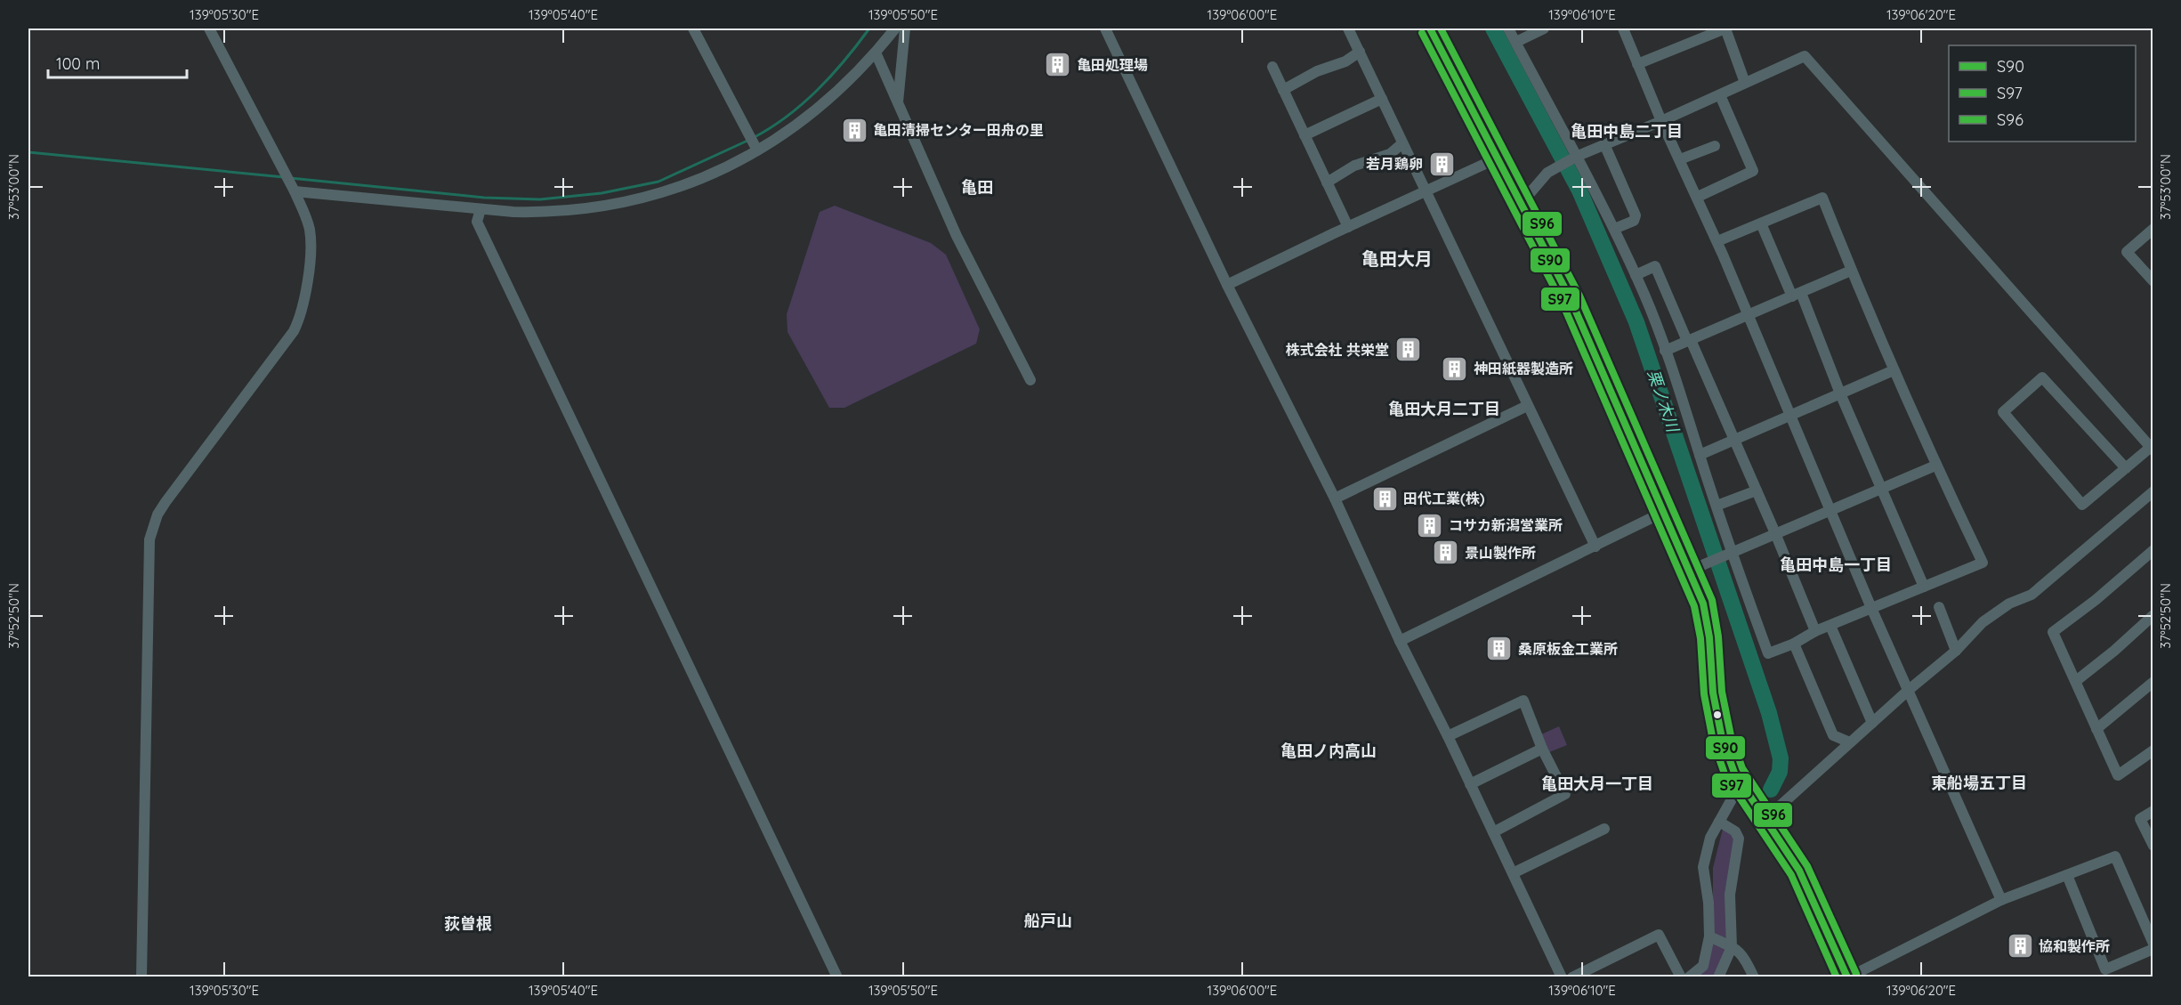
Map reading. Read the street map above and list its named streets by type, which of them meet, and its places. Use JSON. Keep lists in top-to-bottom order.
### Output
{
  "districts": [
    "亀田中島二丁目",
    "亀田",
    "亀田大月",
    "亀田大月二丁目",
    "亀田中島一丁目",
    "亀田ノ内高山",
    "東船場五丁目",
    "亀田大月一丁目",
    "船戸山",
    "荻曽根"
  ],
  "water": ["栗ノ木川"],
  "places": {
    "building": [
      "亀田処理場",
      "亀田清掃センター田舟の里",
      "若月鶏卵",
      "株式会社 共栄堂",
      "神田紙器製造所",
      "田代工業(株)",
      "コサカ新潟営業所",
      "景山製作所",
      "桑原板金工業所",
      "協和製作所"
    ]
  },
  "lines": ["transit line S90", "transit line S96", "transit line S97"],
  "legend": ["S90", "S97", "S96"],
  "scale_bar": "100 m",
  "coordinates": [
    "139°05'30\"E",
    "139°05'40\"E",
    "139°05'50\"E",
    "139°06'00\"E",
    "139°06'10\"E",
    "139°06'20\"E",
    "37°53'00\"N",
    "37°52'50\"N"
  ]
}
